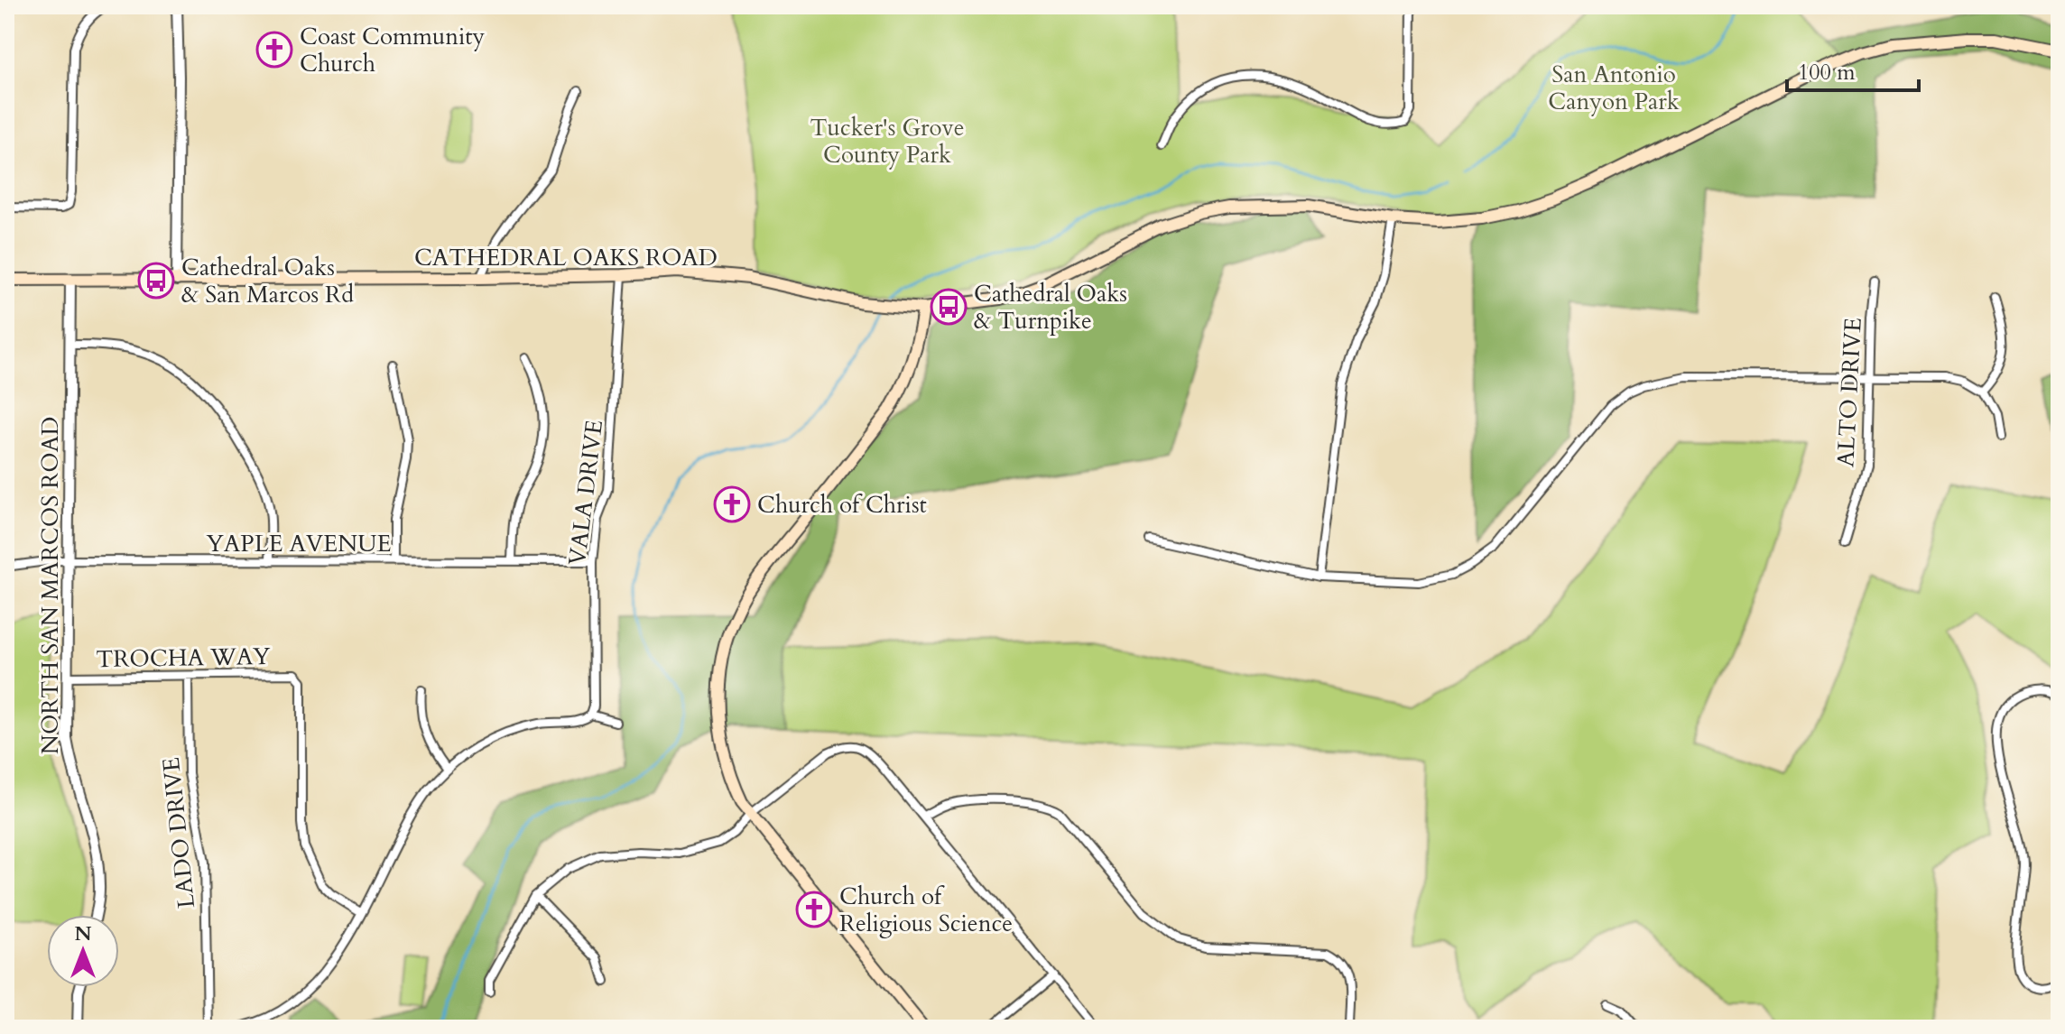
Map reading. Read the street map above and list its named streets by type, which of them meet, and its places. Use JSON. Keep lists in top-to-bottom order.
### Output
{
  "streets": {
    "main road": ["CATHEDRAL OAKS ROAD"],
    "street": [
      "ALTO DRIVE",
      "VALA DRIVE",
      "YAPLE AVENUE",
      "NORTH SAN MARCOS ROAD",
      "TROCHA WAY",
      "LADO DRIVE"
    ]
  },
  "crossings": [
    ["CATHEDRAL OAKS ROAD", "VALA DRIVE"],
    ["CATHEDRAL OAKS ROAD", "NORTH SAN MARCOS ROAD"],
    ["VALA DRIVE", "YAPLE AVENUE"],
    ["YAPLE AVENUE", "NORTH SAN MARCOS ROAD"],
    ["NORTH SAN MARCOS ROAD", "TROCHA WAY"],
    ["TROCHA WAY", "LADO DRIVE"]
  ],
  "parks": ["San Antonio Canyon Park", "Tucker's Grove County Park"],
  "places": {
    "church": ["Coast Community Church", "Church of Christ", "Church of Religious Science"],
    "bus stop": ["Cathedral Oaks & San Marcos Rd", "Cathedral Oaks & Turnpike"]
  },
  "scale_bar": "100 m",
  "north": "top"
}
